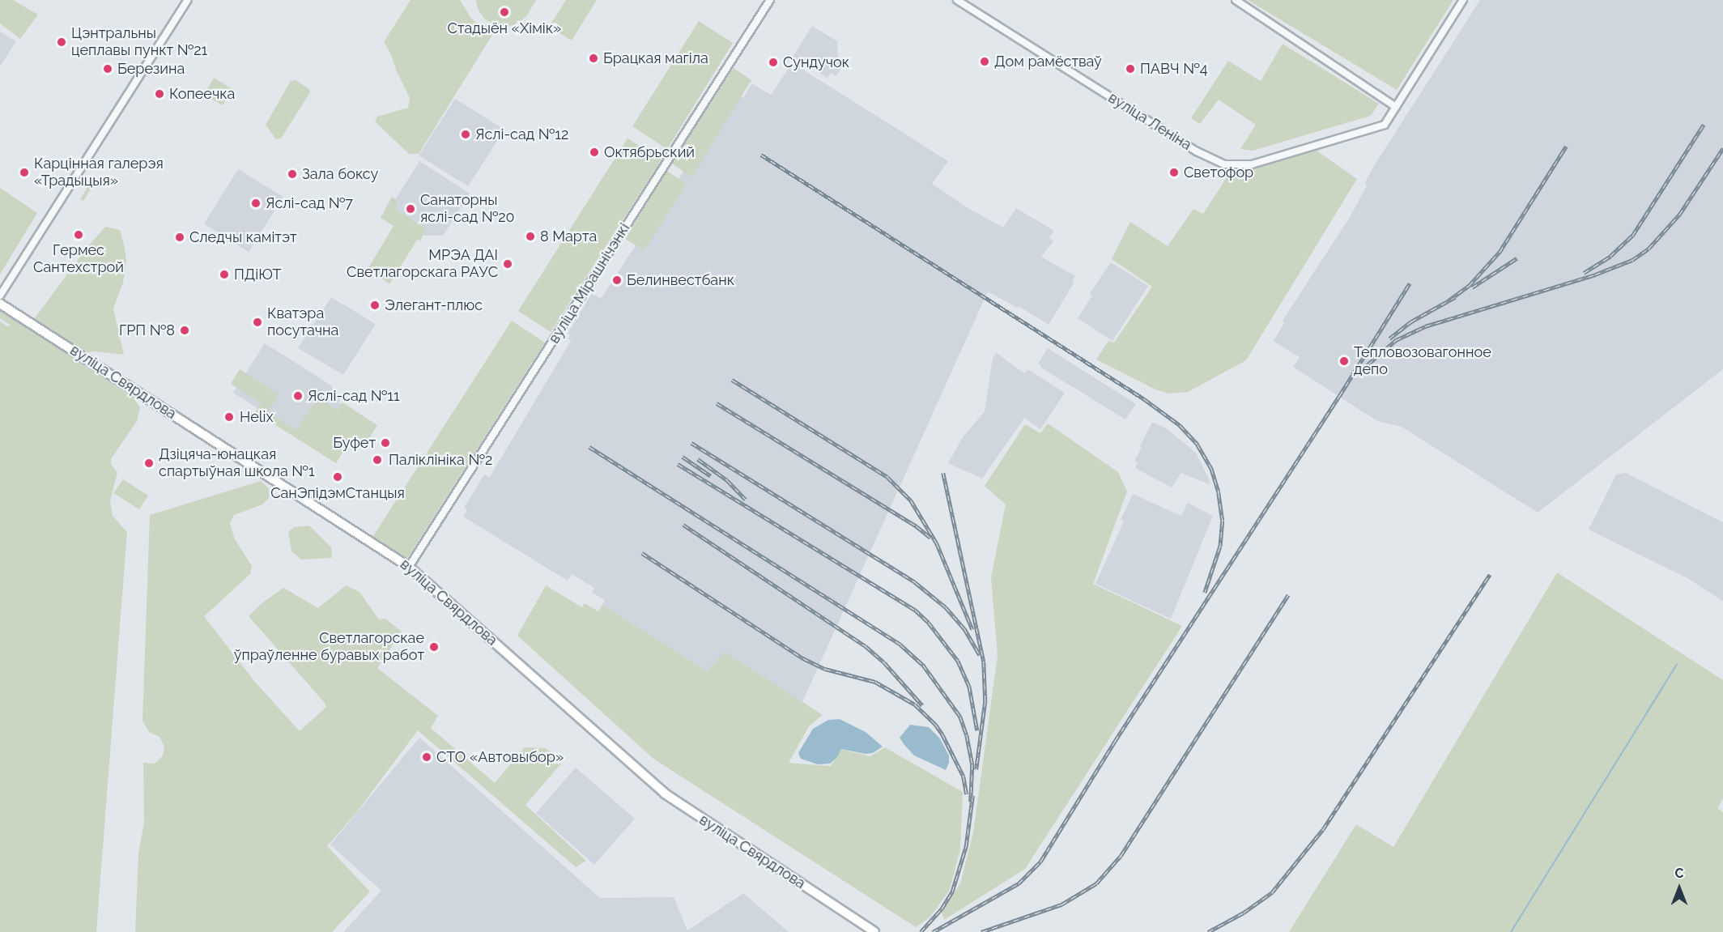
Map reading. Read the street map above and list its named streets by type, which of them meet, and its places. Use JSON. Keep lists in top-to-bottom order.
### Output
{
  "streets": {
    "main road": ["вуліца Свярдлова"],
    "street": ["вуліца Леніна", "вуліца Мірашнічэнкі"]
  },
  "crossings": [
    ["вуліца Мірашнічэнкі", "вуліца Свярдлова"]
  ],
  "places": [
    "Стадыён «Хімік»",
    "Цэнтральны цеплавы пункт №21",
    "Брацкая магіла",
    "Дом рамёстваў",
    "Сундучок",
    "Березина",
    "ПАВЧ №4",
    "Копеечка",
    "Яслі-сад №12",
    "Октябрьский",
    "Карцінная галерэя «Традыцыя»",
    "Светофор",
    "Зала боксу",
    "Яслі-сад №7",
    "Санаторны яслі-сад №20",
    "Гермес Сантехстрой",
    "8 Марта",
    "Следчы камітэт",
    "МРЭА ДАІ Светлагорскага РАУС",
    "ПДіЮТ",
    "Белинвестбанк",
    "Элегант-плюс",
    "Кватэра посутачна",
    "ГРП №8",
    "Тепловозовагонное депо",
    "Яслі-сад №11",
    "Helix",
    "Буфет",
    "Паліклініка №2",
    "Дзіцяча-юнацкая спартыўная школа №1",
    "СанЭпідэмСтанцыя",
    "Светлагорскае ўпраўленне буравых работ",
    "СТО «Автовыбор»"
  ],
  "north": "top"
}
